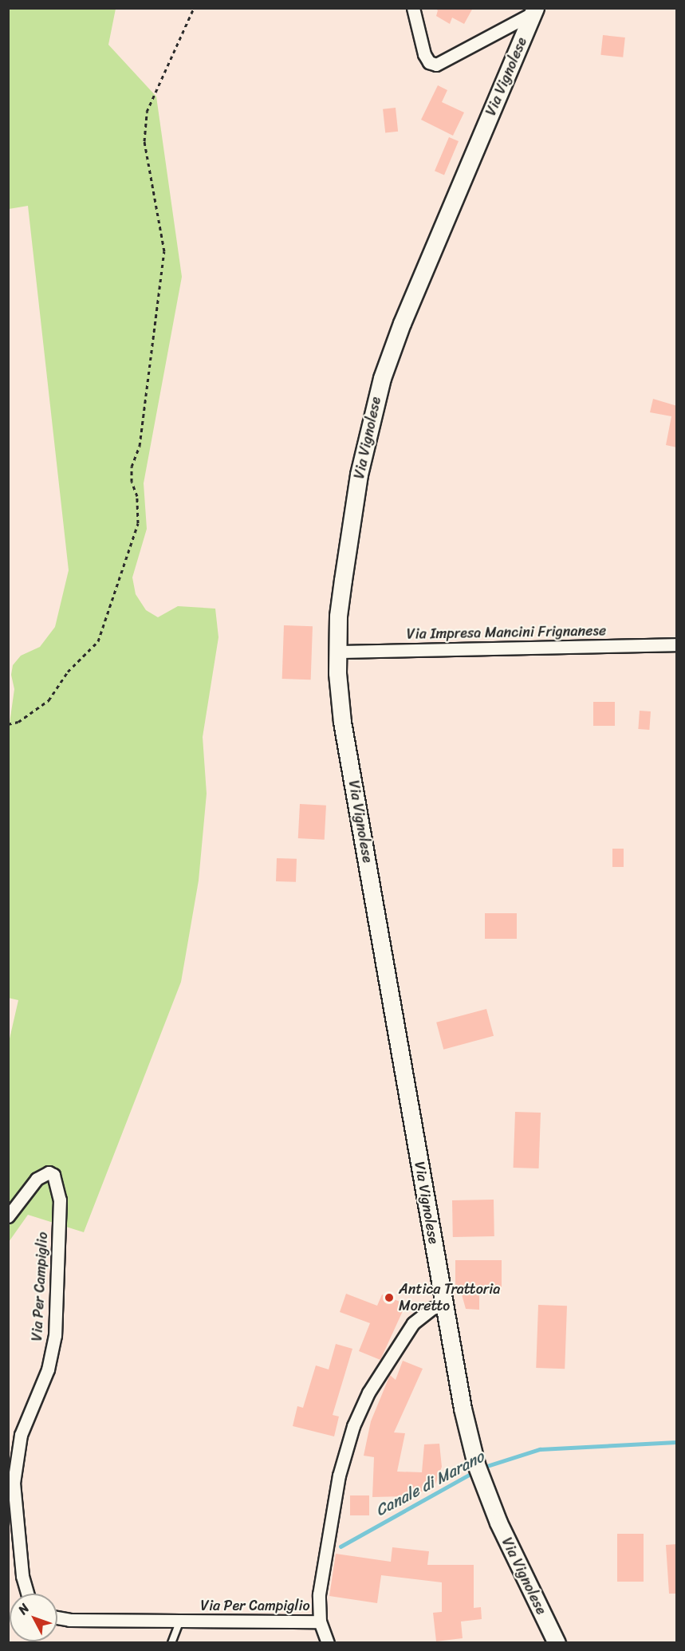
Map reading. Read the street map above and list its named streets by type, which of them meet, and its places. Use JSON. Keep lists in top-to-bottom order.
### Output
{
  "streets": {
    "main road": ["Via Vignolese"],
    "street": ["Via Impresa Mancini Frignanese", "Via Per Campiglio"]
  },
  "crossings": [
    ["Via Vignolese", "Via Impresa Mancini Frignanese"]
  ],
  "water": ["Canale di Marano"],
  "places": ["Antica Trattoria Moretto"],
  "north": "top left"
}
